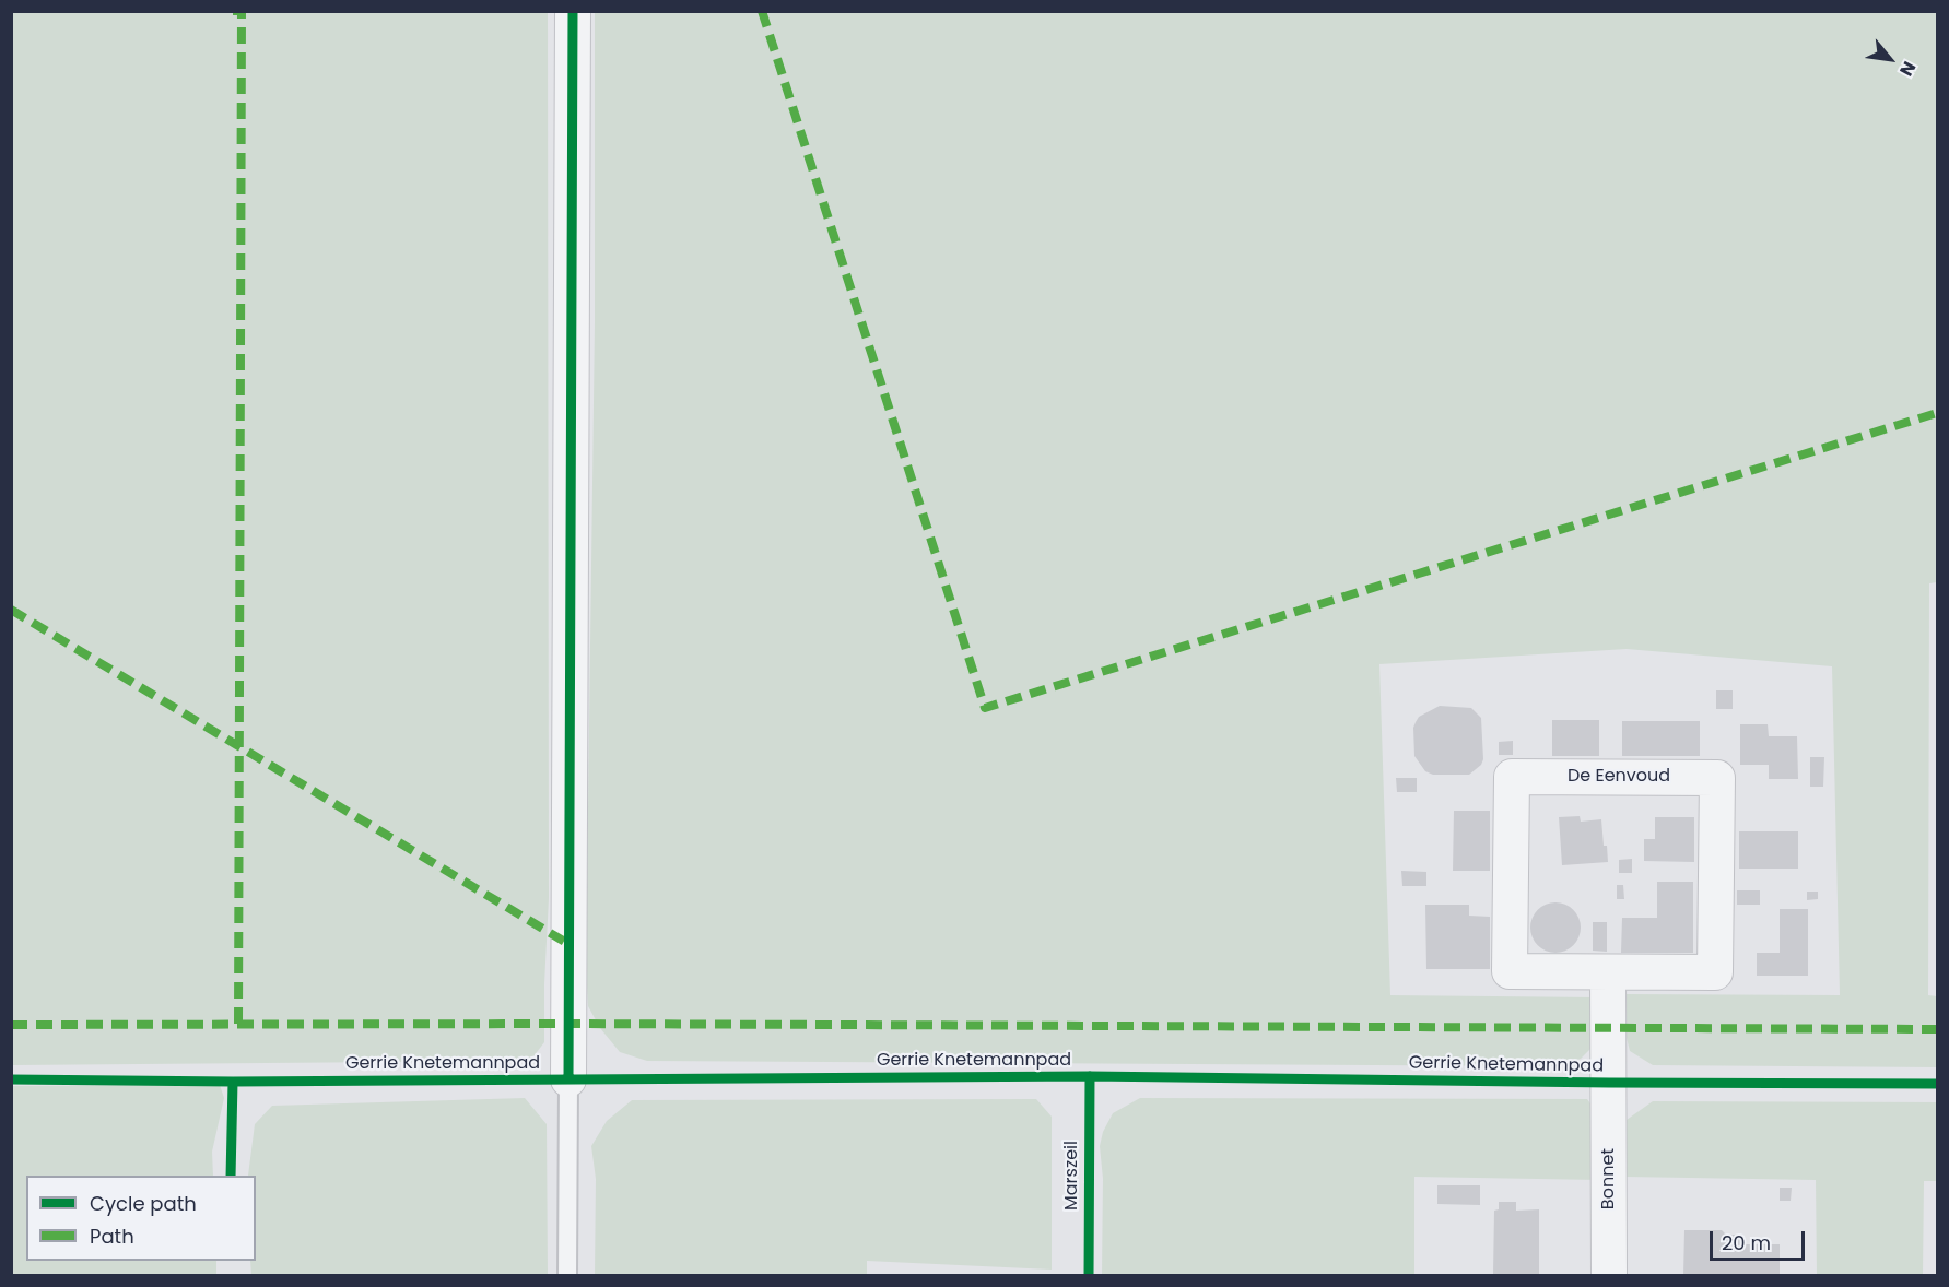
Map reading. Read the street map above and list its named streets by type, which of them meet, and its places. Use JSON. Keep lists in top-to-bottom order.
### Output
{
  "streets": {
    "street": ["De Eenvoud", "Bonnet"],
    "cycle path": ["Gerrie Knetemannpad", "Marszeil"]
  },
  "crossings": [
    ["De Eenvoud", "Bonnet"]
  ],
  "legend": ["Cycle path", "Path"],
  "scale_bar": "20 m",
  "north": "bottom right"
}
